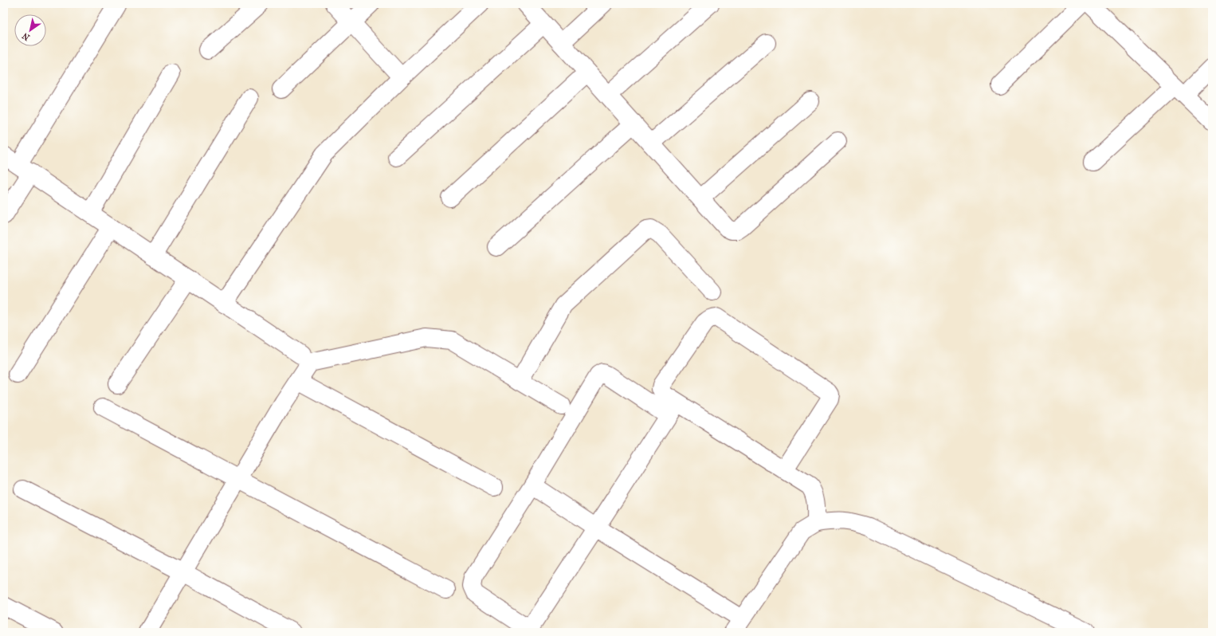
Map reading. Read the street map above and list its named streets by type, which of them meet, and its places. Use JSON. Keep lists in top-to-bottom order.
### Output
{
  "north": "bottom left"
}
